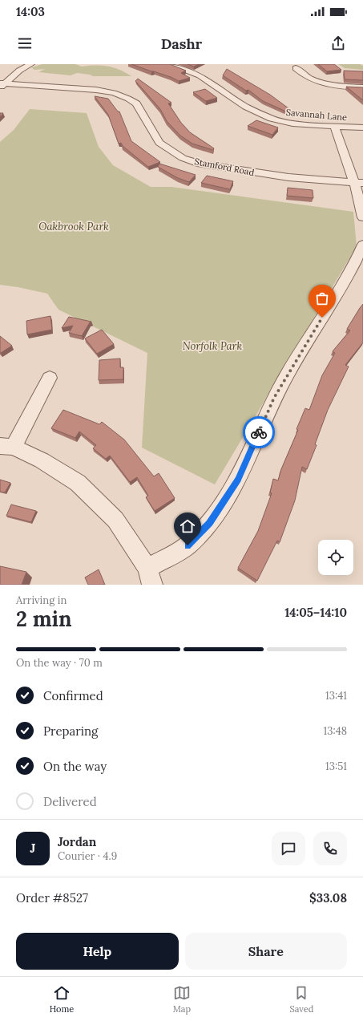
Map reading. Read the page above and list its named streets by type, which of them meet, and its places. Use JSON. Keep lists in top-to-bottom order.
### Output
{
  "streets": {
    "street": ["Savannah Lane", "Stamford Road"]
  },
  "parks": ["Oakbrook Park", "Norfolk Park"],
  "page": {
    "status": "14:03",
    "header": "Dashr",
    "heading": ["2 min", "Arriving in", "14:05–14:10"],
    "panel": [
      "Jordan",
      "Courier · 4.9",
      "Order #8527",
      "$33.08"
    ],
    "bar": "On the way · 70 m",
    "list": [
      ["Confirmed", "13:41"],
      ["Preparing", "13:48"],
      ["On the way", "13:51"],
      "Delivered"
    ],
    "round": "J",
    "buttons": ["Help", "Share"],
    "tabs": ["Home", "Map", "Saved"]
  }
}
